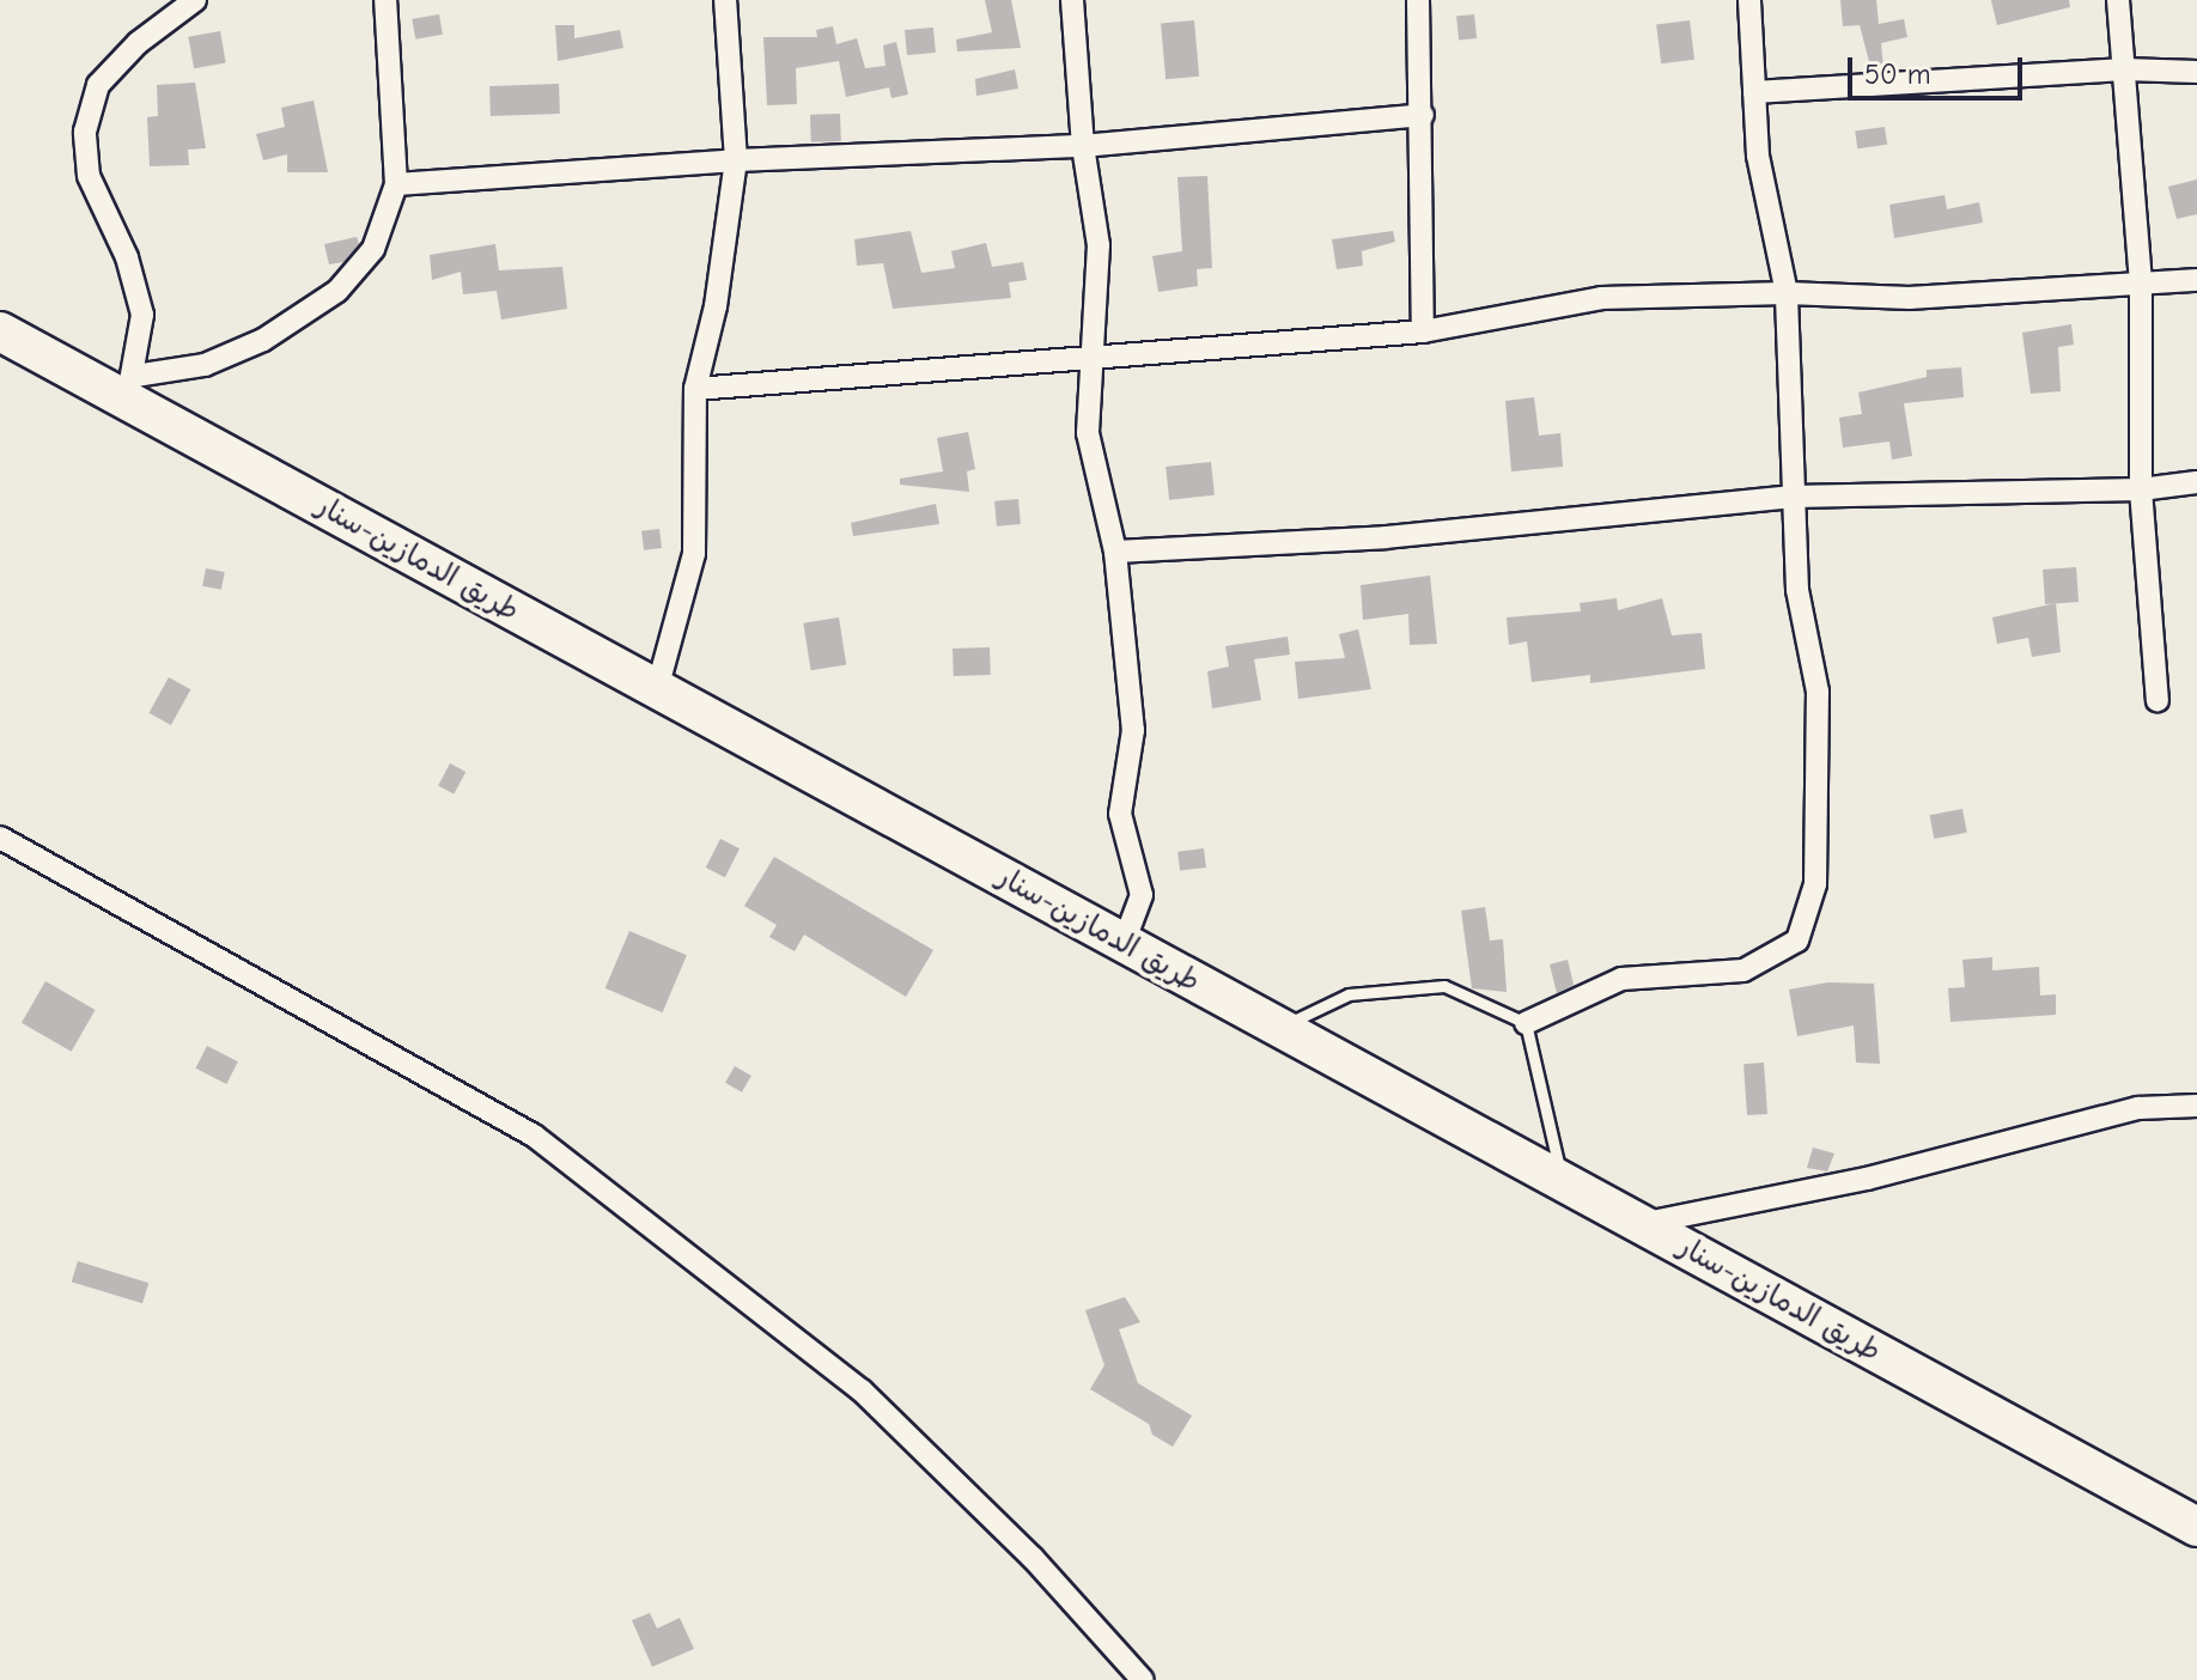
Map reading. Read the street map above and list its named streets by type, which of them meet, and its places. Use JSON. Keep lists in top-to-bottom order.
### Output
{
  "streets": {
    "highway": ["طريق الدمازين-سنار"]
  },
  "scale_bar": "50 m"
}
